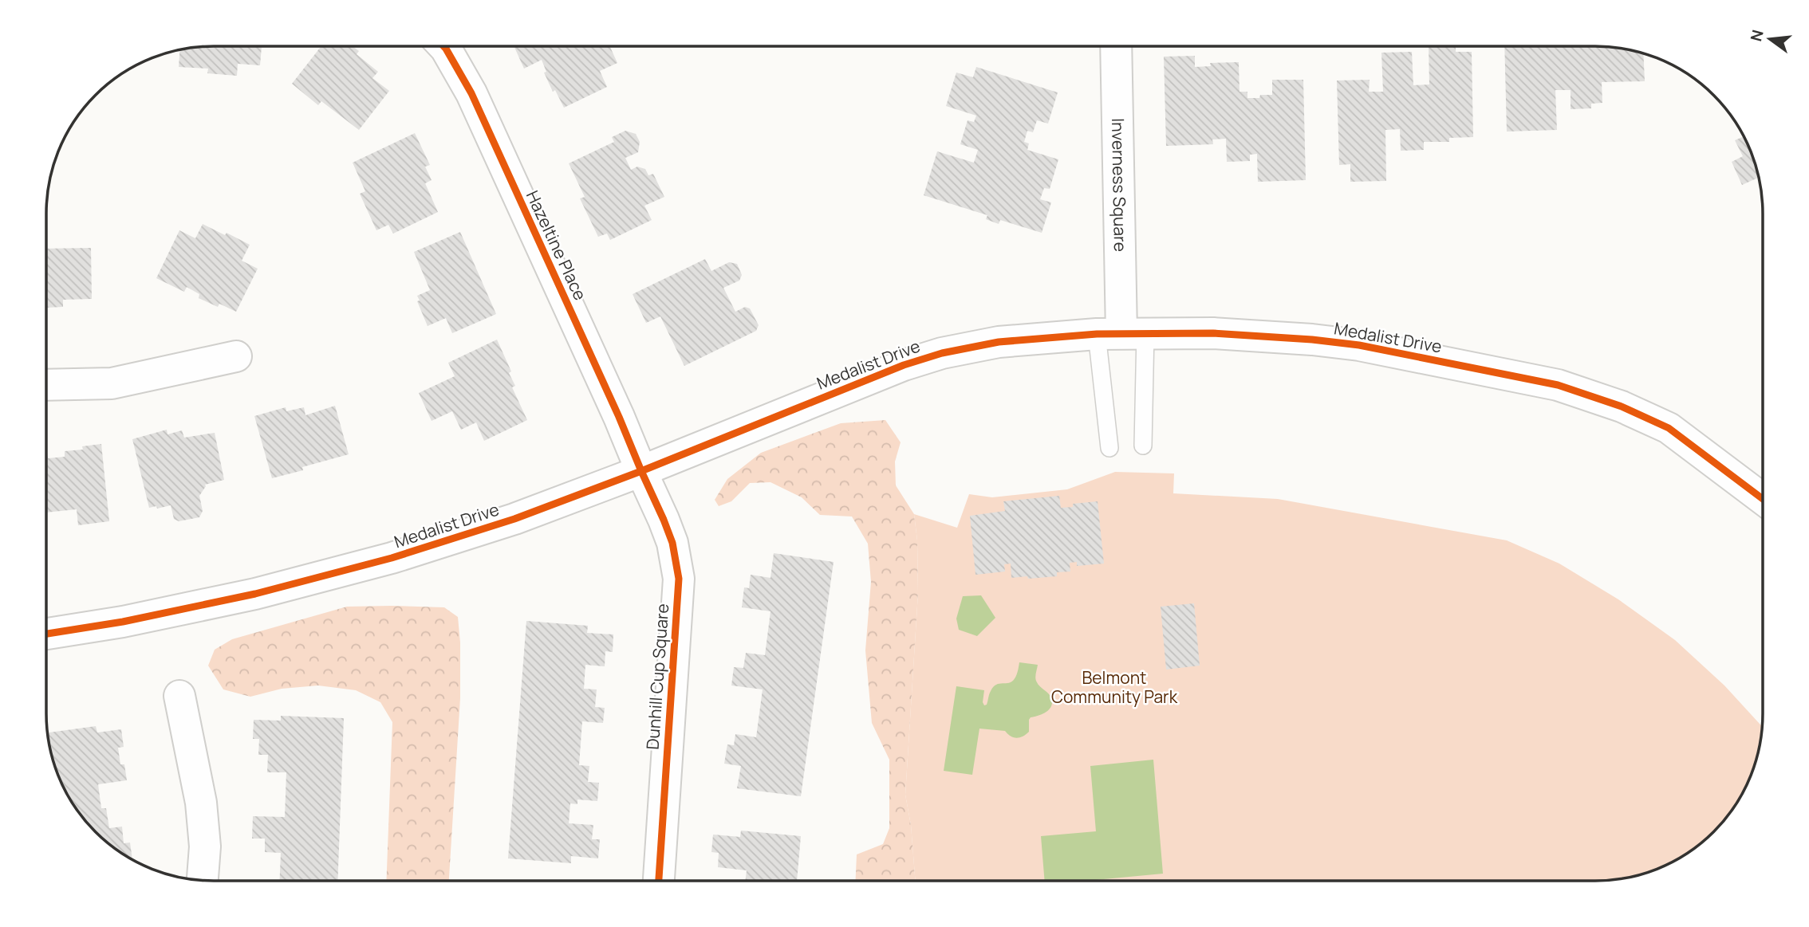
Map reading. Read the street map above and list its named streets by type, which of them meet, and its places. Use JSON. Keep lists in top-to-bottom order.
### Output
{
  "streets": {
    "street": [
      "Inverness Square",
      "Hazeltine Place",
      "Medalist Drive",
      "Dunhill Cup Square"
    ]
  },
  "crossings": [
    ["Inverness Square", "Medalist Drive"],
    ["Hazeltine Place", "Medalist Drive"],
    ["Hazeltine Place", "Dunhill Cup Square"],
    ["Medalist Drive", "Dunhill Cup Square"]
  ],
  "parks": ["Belmont Community Park"],
  "north": "left"
}
